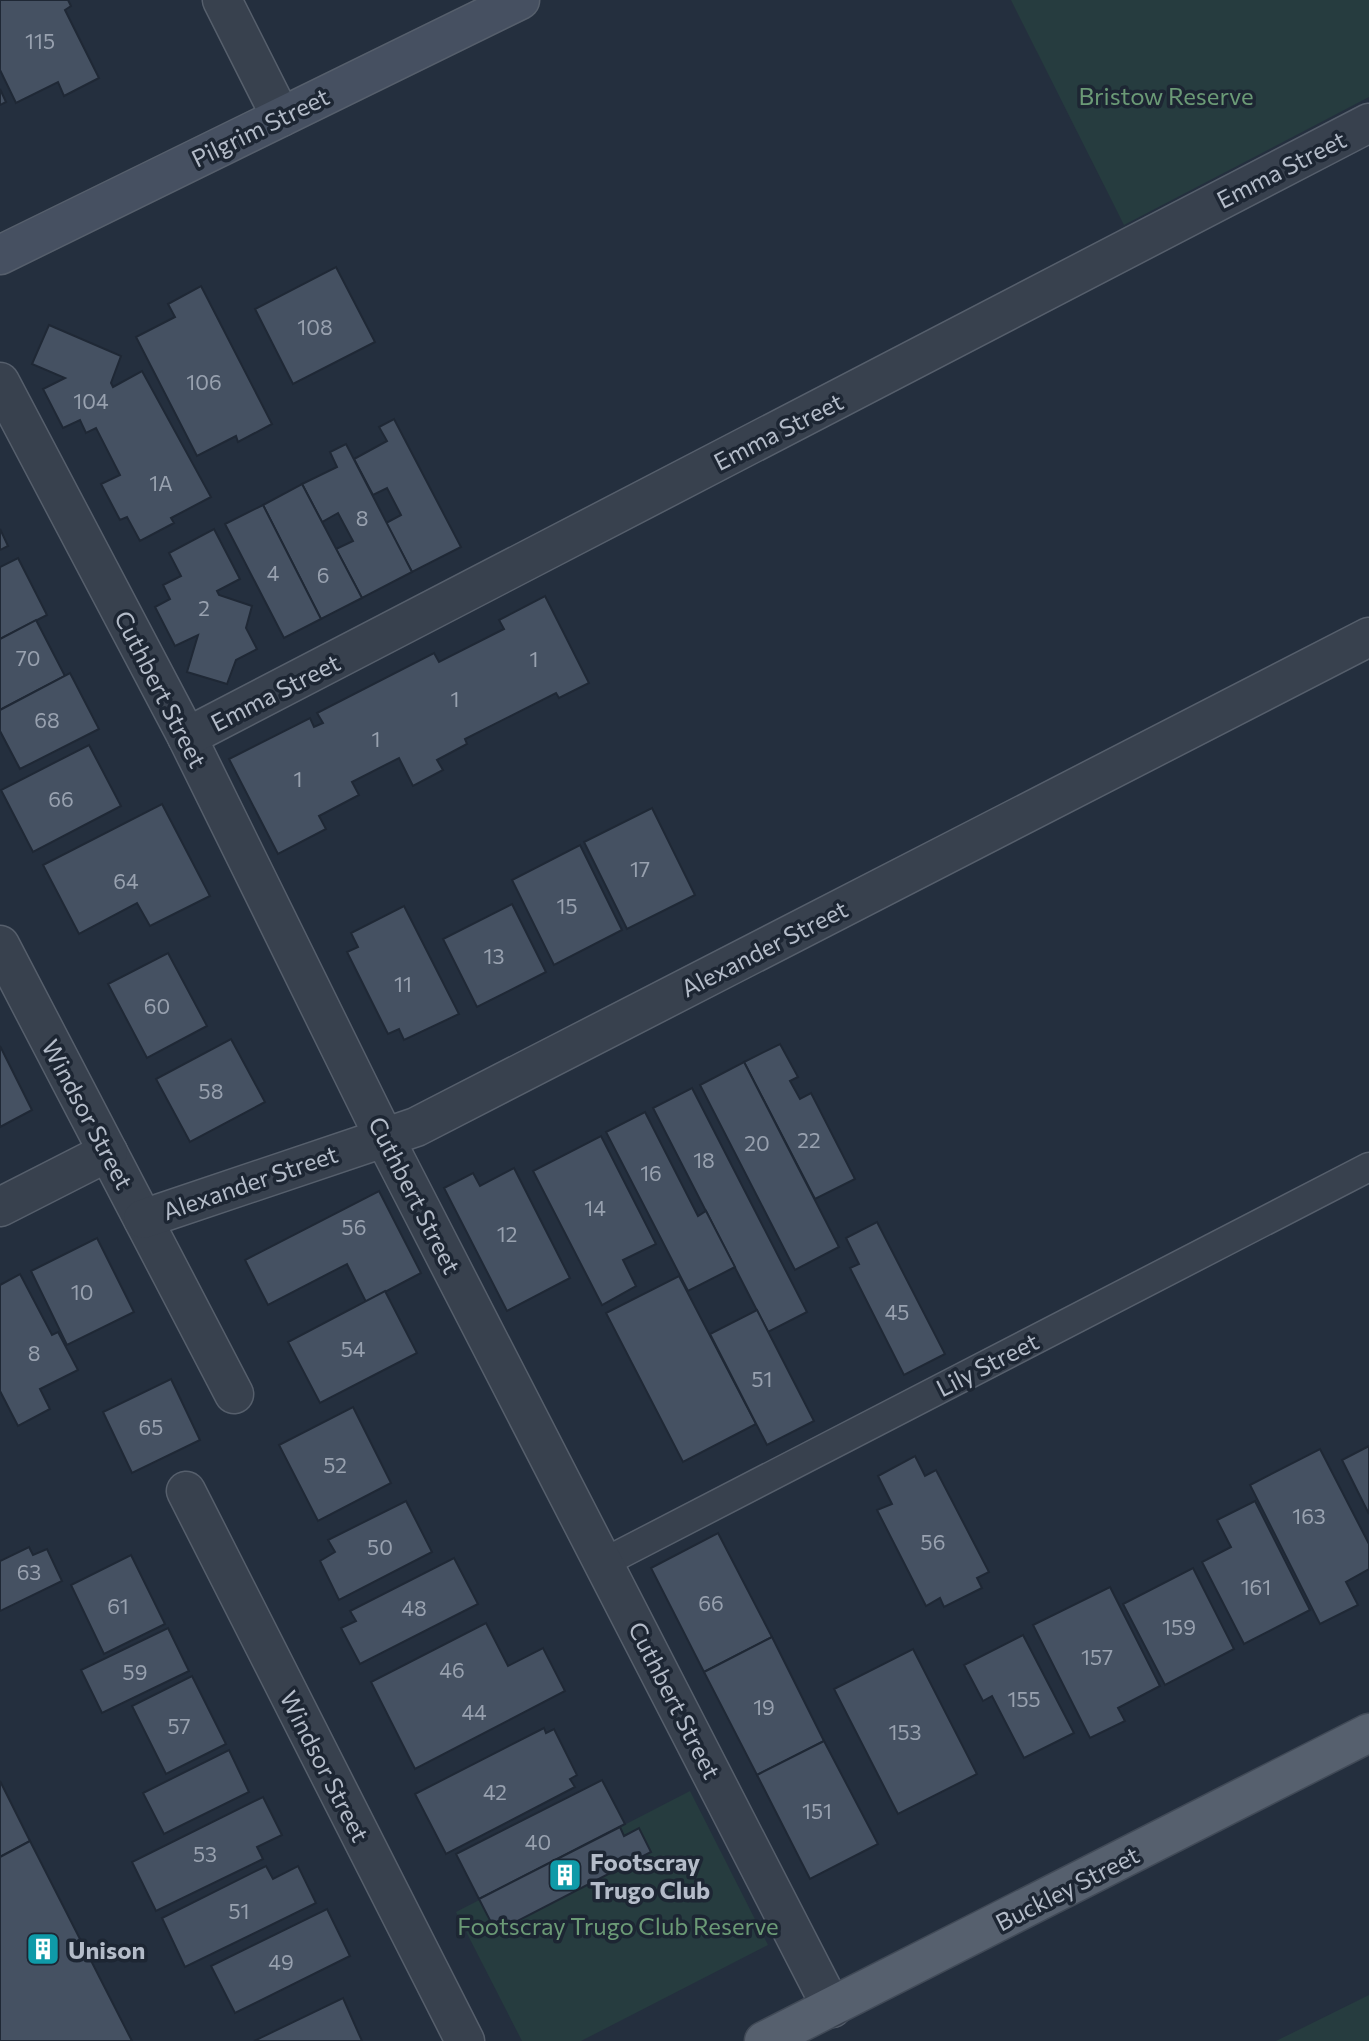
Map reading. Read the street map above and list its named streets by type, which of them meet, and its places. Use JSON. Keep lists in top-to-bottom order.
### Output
{
  "streets": {
    "main road": ["Buckley Street"],
    "street": [
      "Pilgrim Street",
      "Emma Street",
      "Cuthbert Street",
      "Alexander Street",
      "Windsor Street"
    ],
    "lane": ["Lily Street"]
  },
  "crossings": [
    ["Emma Street", "Cuthbert Street"],
    ["Cuthbert Street", "Alexander Street"],
    ["Cuthbert Street", "Lily Street"],
    ["Cuthbert Street", "Buckley Street"],
    ["Alexander Street", "Windsor Street"]
  ],
  "parks": ["Bristow Reserve", "Footscray Trugo Club Reserve"],
  "places": {
    "building": ["Footscray Trugo Club", "Unison"]
  },
  "house_numbers": [
    "115",
    "108",
    "106",
    "104",
    "1A",
    "8",
    "4",
    "6",
    "2",
    "70",
    "1",
    "1",
    "68",
    "1",
    "1",
    "66",
    "17",
    "64",
    "15",
    "13",
    "11",
    "60",
    "58",
    "22",
    "20",
    "18",
    "16",
    "14",
    "56",
    "12",
    "10",
    "45",
    "54",
    "8",
    "51",
    "65",
    "52",
    "163",
    "56",
    "50",
    "63",
    "161",
    "66",
    "61",
    "48",
    "159",
    "157",
    "46",
    "59",
    "155",
    "19",
    "44",
    "57",
    "153",
    "42",
    "151",
    "40",
    "53",
    "51",
    "49"
  ]
}
